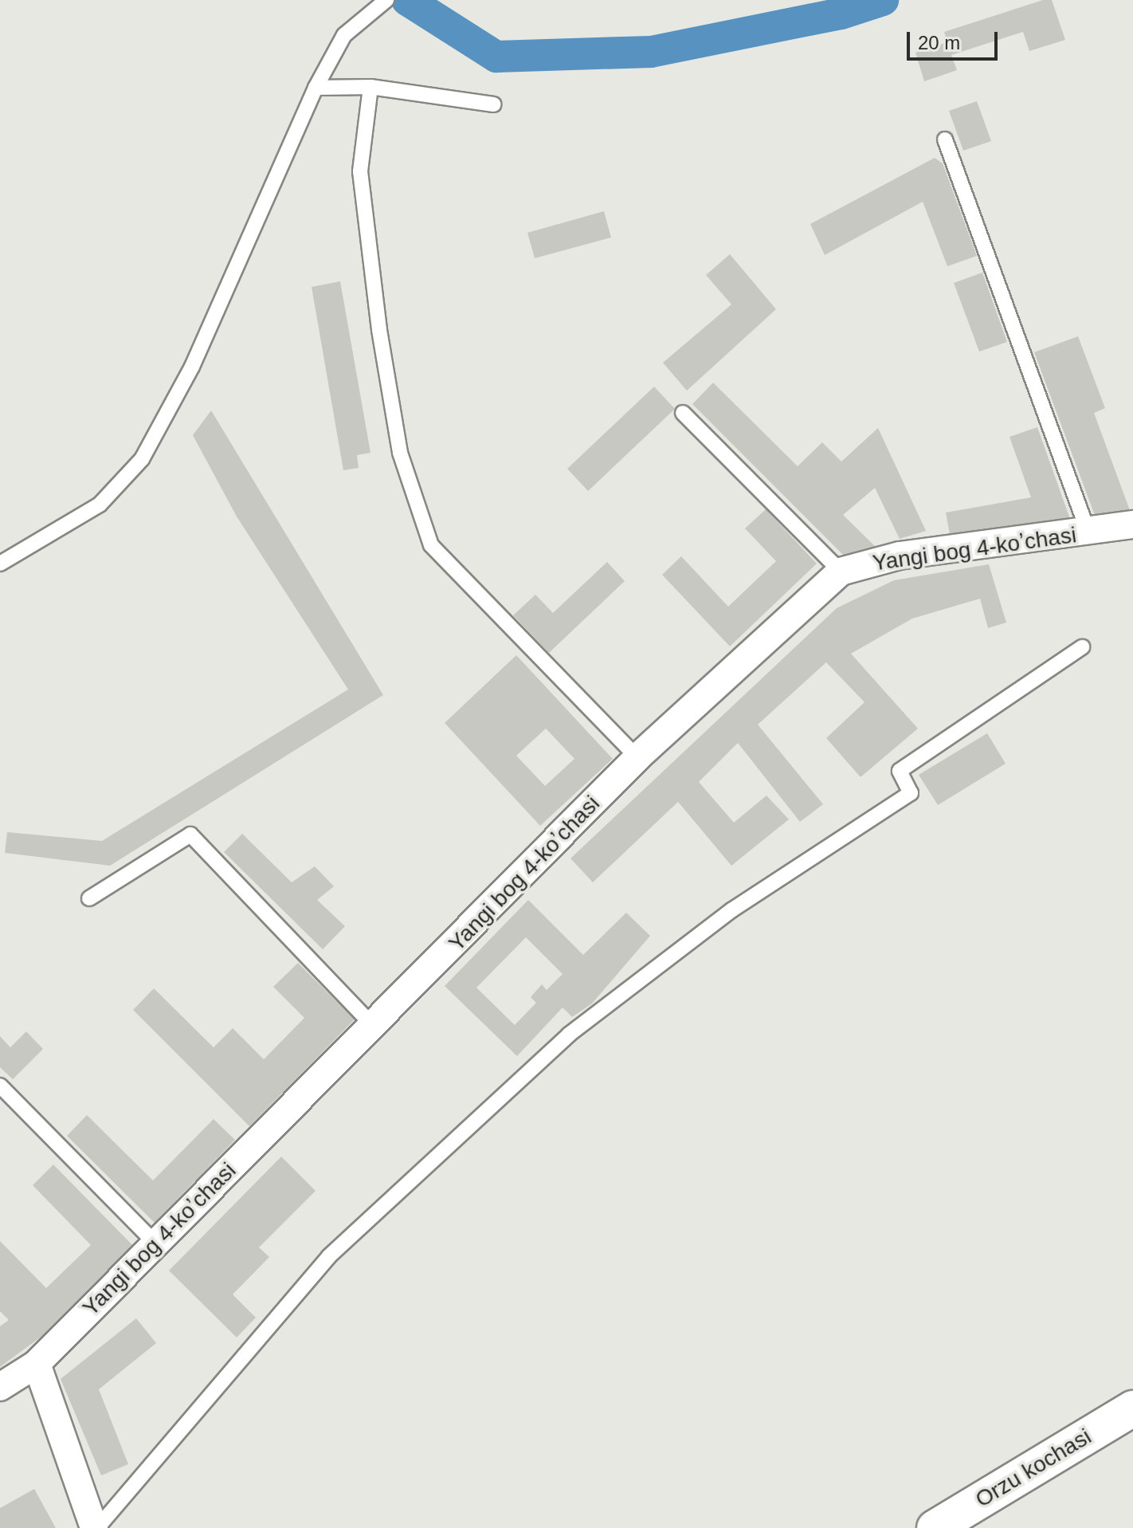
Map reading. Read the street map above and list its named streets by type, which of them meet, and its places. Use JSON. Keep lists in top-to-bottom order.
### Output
{
  "streets": {
    "main road": ["Orzu kochasi"],
    "street": ["Yangi bog 4-koʼchasi"]
  },
  "scale_bar": "20 m"
}
